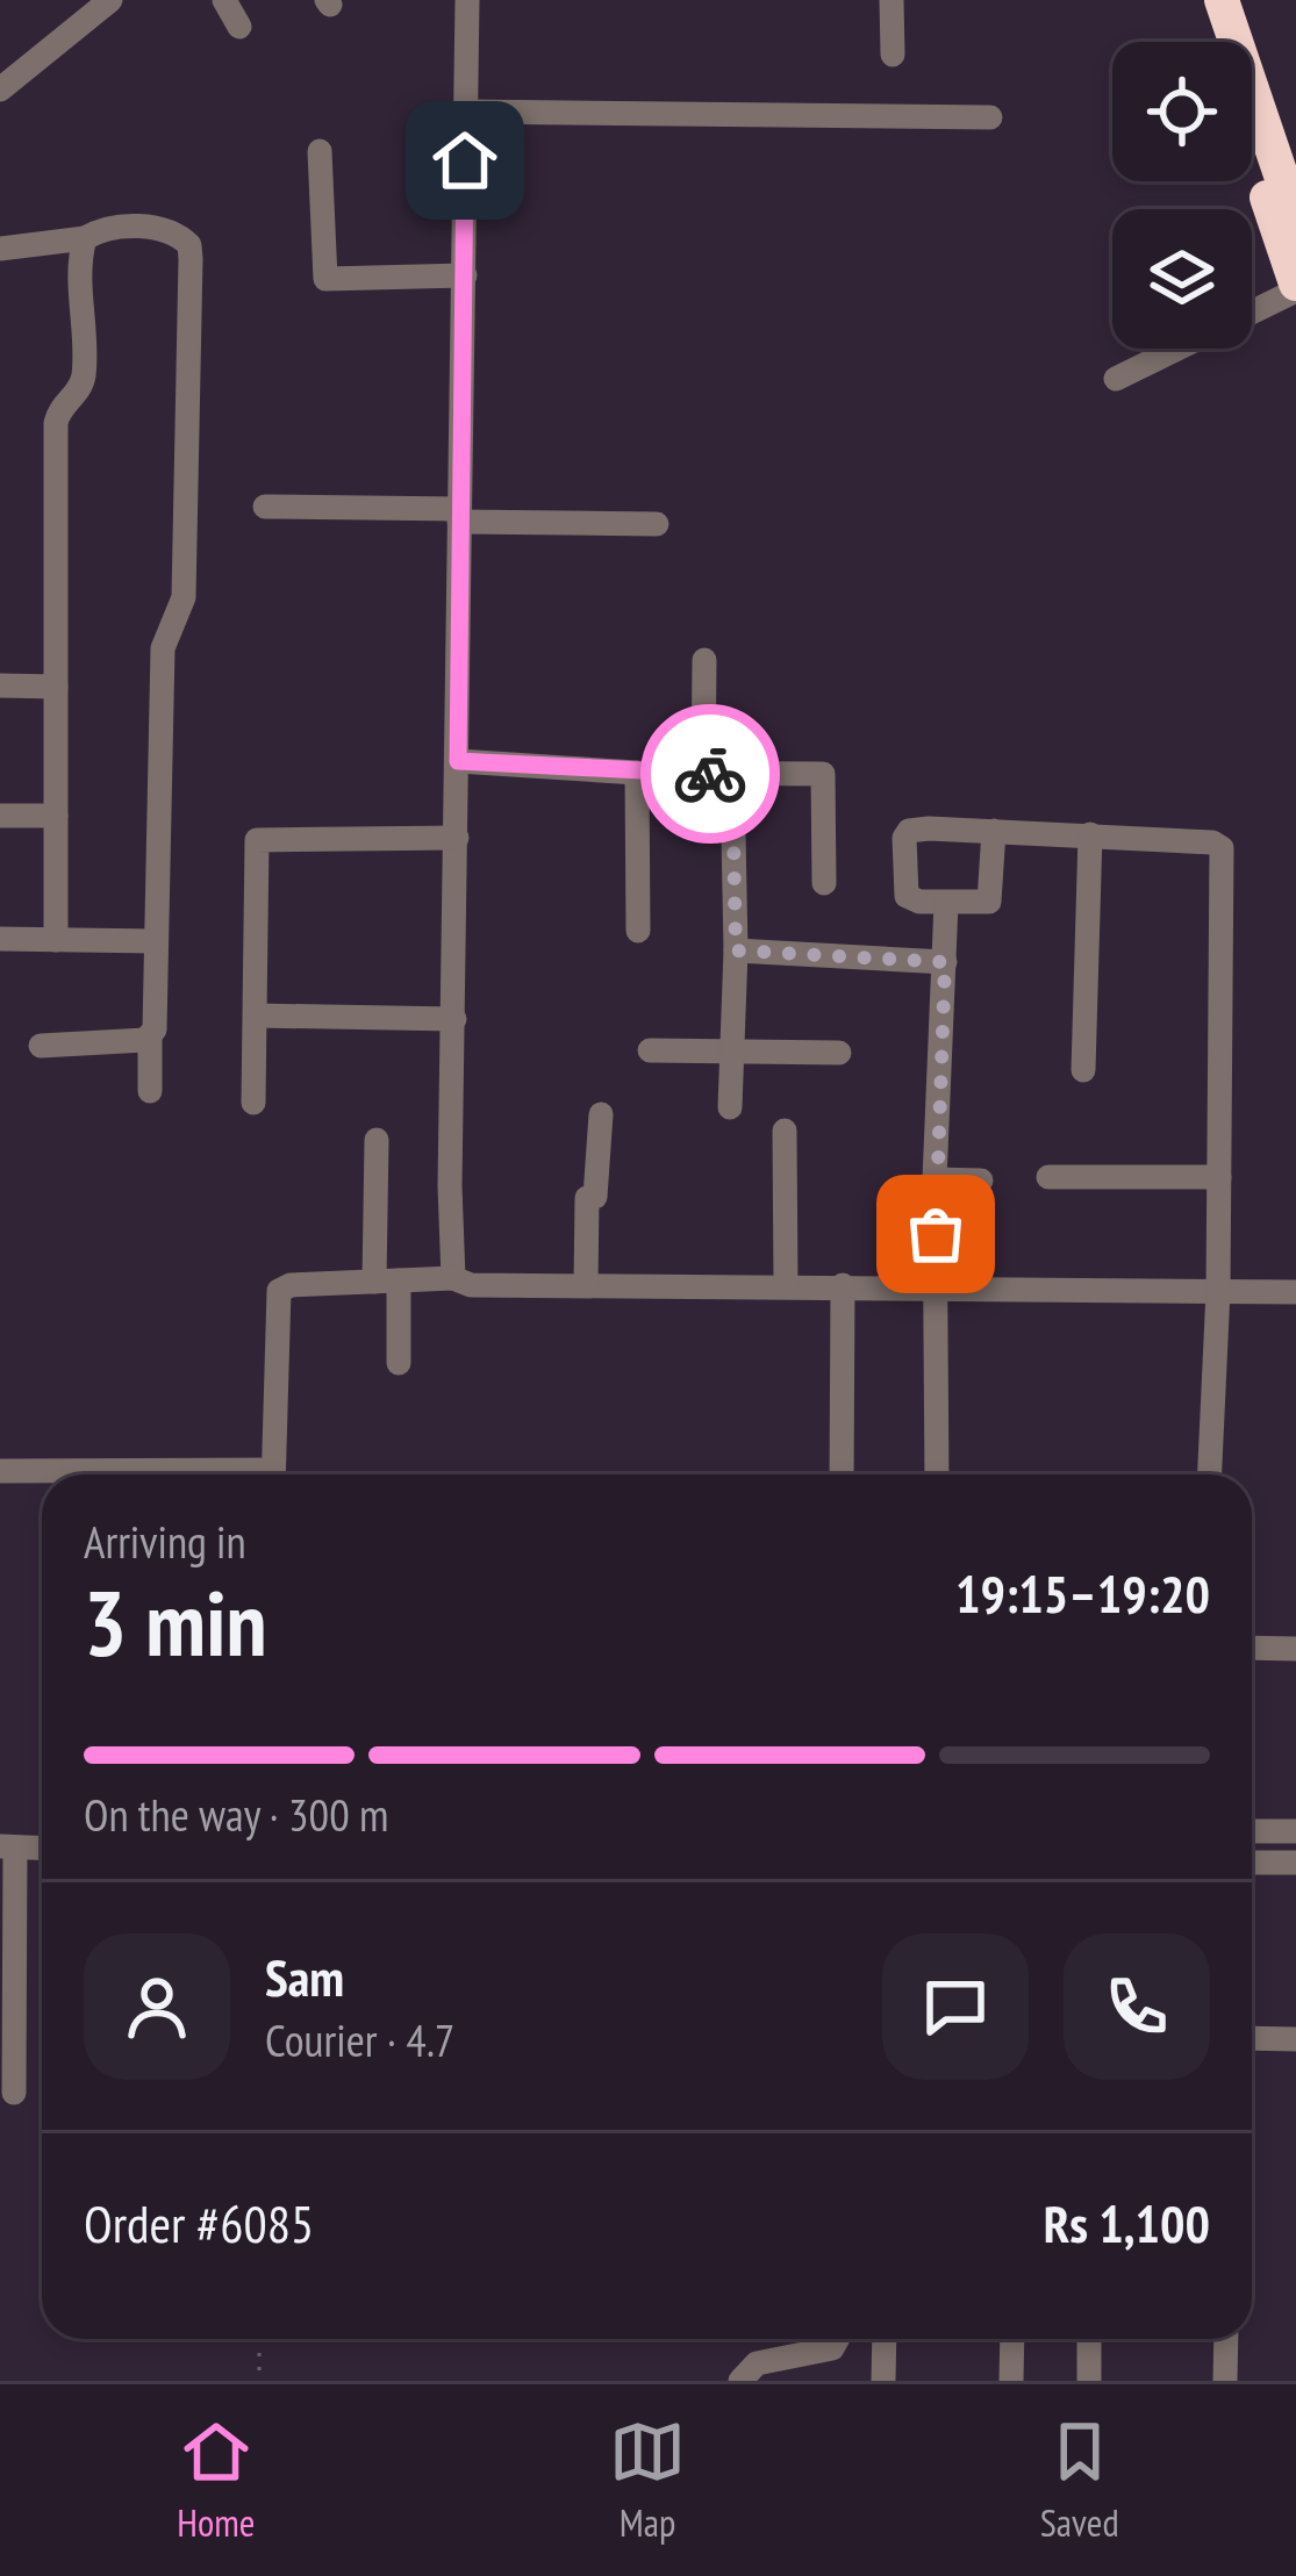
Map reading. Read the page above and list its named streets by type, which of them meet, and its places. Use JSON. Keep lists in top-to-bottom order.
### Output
{
  "page": {
    "heading": ["3 min", "Arriving in", "19:15–19:20"],
    "panel": [
      "Sam",
      "Courier · 4.7",
      "Order #6085",
      "Rs 1,100"
    ],
    "bar": "On the way · 300 m",
    "tabs": ["Home", "Map", "Saved"]
  }
}
